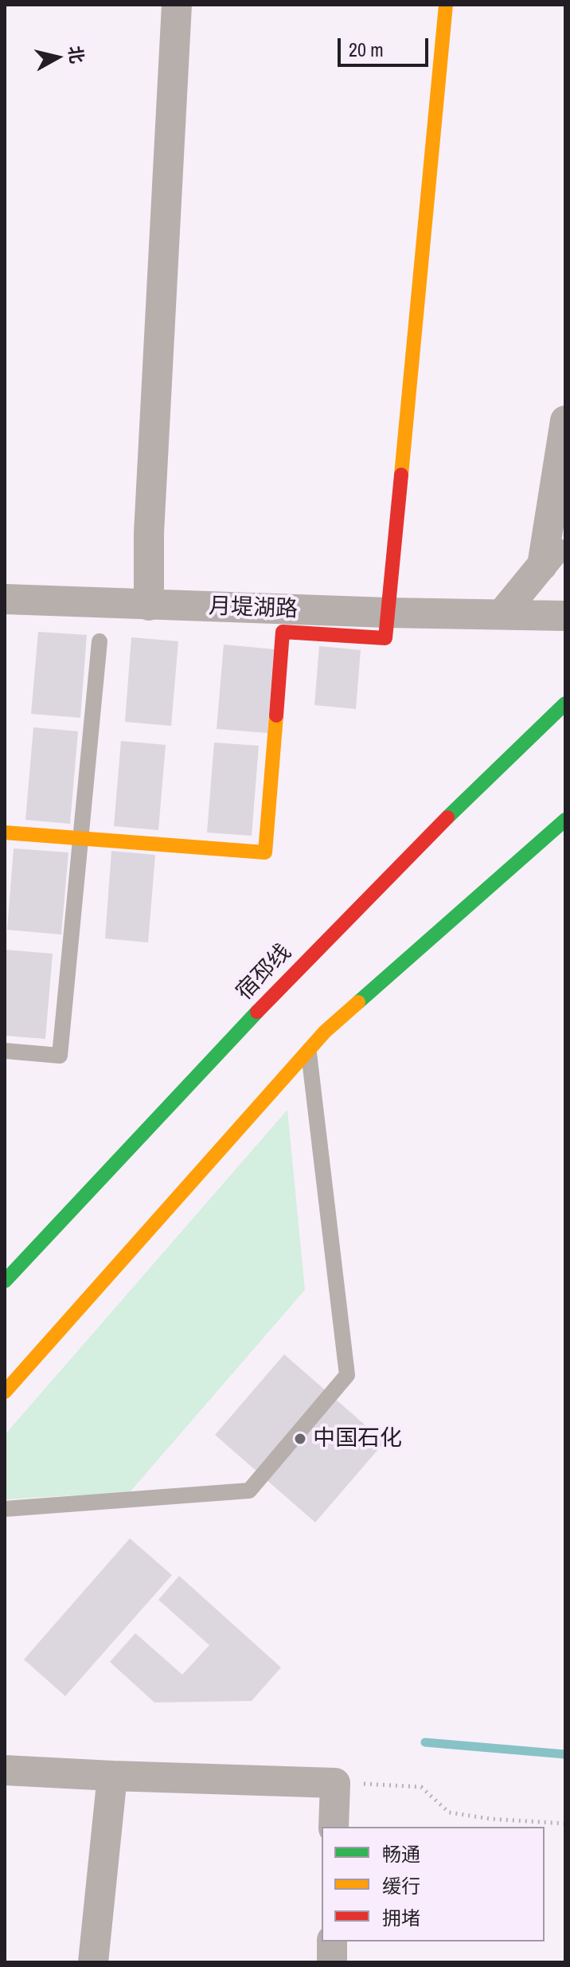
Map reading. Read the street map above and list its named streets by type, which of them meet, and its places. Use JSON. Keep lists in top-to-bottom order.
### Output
{
  "streets": {
    "main road": ["宿邳线"],
    "street": ["月堤湖路"]
  },
  "places": ["中国石化"],
  "legend": ["畅通", "缓行", "拥堵"],
  "scale_bar": "20 m",
  "north": "right"
}
